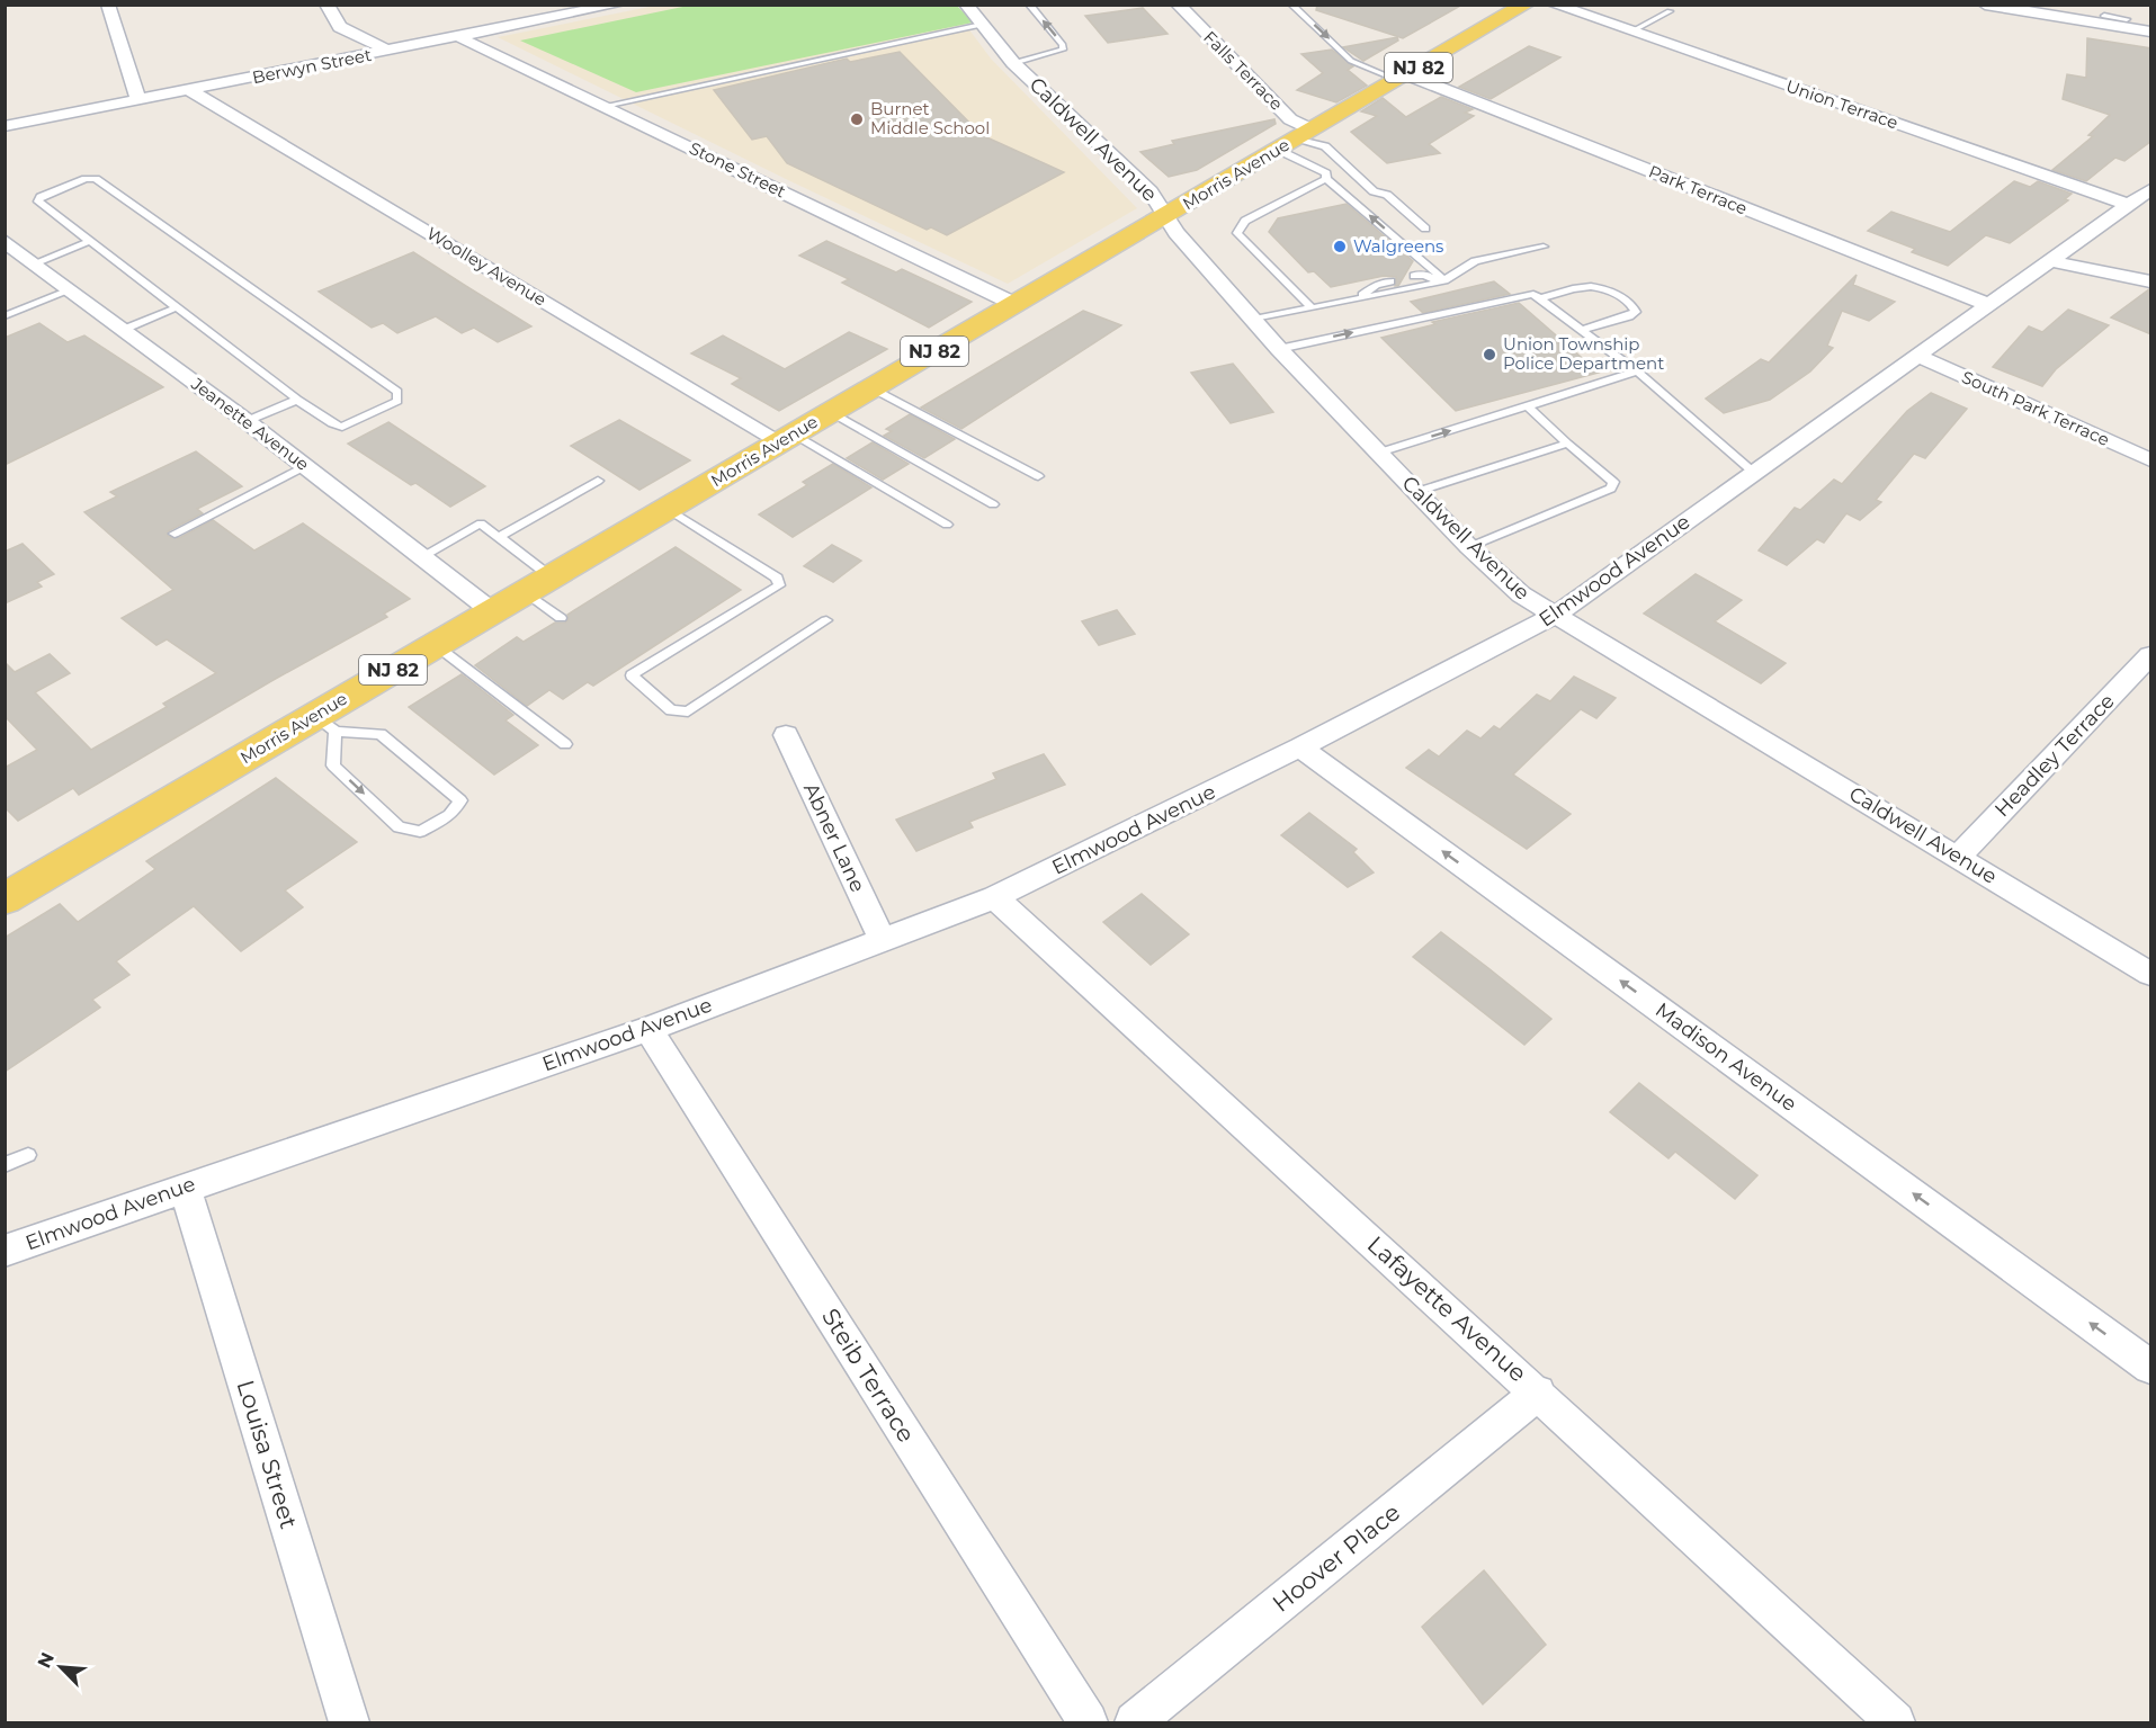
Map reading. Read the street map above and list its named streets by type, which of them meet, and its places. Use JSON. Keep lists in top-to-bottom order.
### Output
{
  "streets": {
    "main road": ["NJ 82", "Morris Avenue"],
    "street": [
      "Berwyn Street",
      "Falls Terrace",
      "Union Terrace",
      "Caldwell Avenue",
      "Stone Street",
      "Park Terrace",
      "Woolley Avenue",
      "South Park Terrace",
      "Jeanette Avenue",
      "Elmwood Avenue",
      "Headley Terrace",
      "Abner Lane",
      "Madison Avenue",
      "Lafayette Avenue",
      "Steib Terrace",
      "Louisa Street",
      "Hoover Place"
    ]
  },
  "crossings": [
    ["Berwyn Street", "Stone Street"],
    ["Berwyn Street", "Woolley Avenue"],
    ["Falls Terrace", "Morris Avenue"],
    ["Union Terrace", "Elmwood Avenue"],
    ["Caldwell Avenue", "Morris Avenue"],
    ["Caldwell Avenue", "Elmwood Avenue"],
    ["Caldwell Avenue", "Headley Terrace"],
    ["Stone Street", "Morris Avenue"],
    ["Morris Avenue", "Park Terrace"],
    ["Morris Avenue", "Woolley Avenue"],
    ["Morris Avenue", "Jeanette Avenue"],
    ["Park Terrace", "Elmwood Avenue"],
    ["South Park Terrace", "Elmwood Avenue"],
    ["Elmwood Avenue", "Abner Lane"],
    ["Elmwood Avenue", "Madison Avenue"],
    ["Elmwood Avenue", "Lafayette Avenue"],
    ["Elmwood Avenue", "Steib Terrace"],
    ["Elmwood Avenue", "Louisa Street"],
    ["Lafayette Avenue", "Hoover Place"]
  ],
  "one_way": ["Madison Avenue"],
  "places": ["Burnet Middle School", "Walgreens", "Union Township Police Department"],
  "north": "top left"
}
